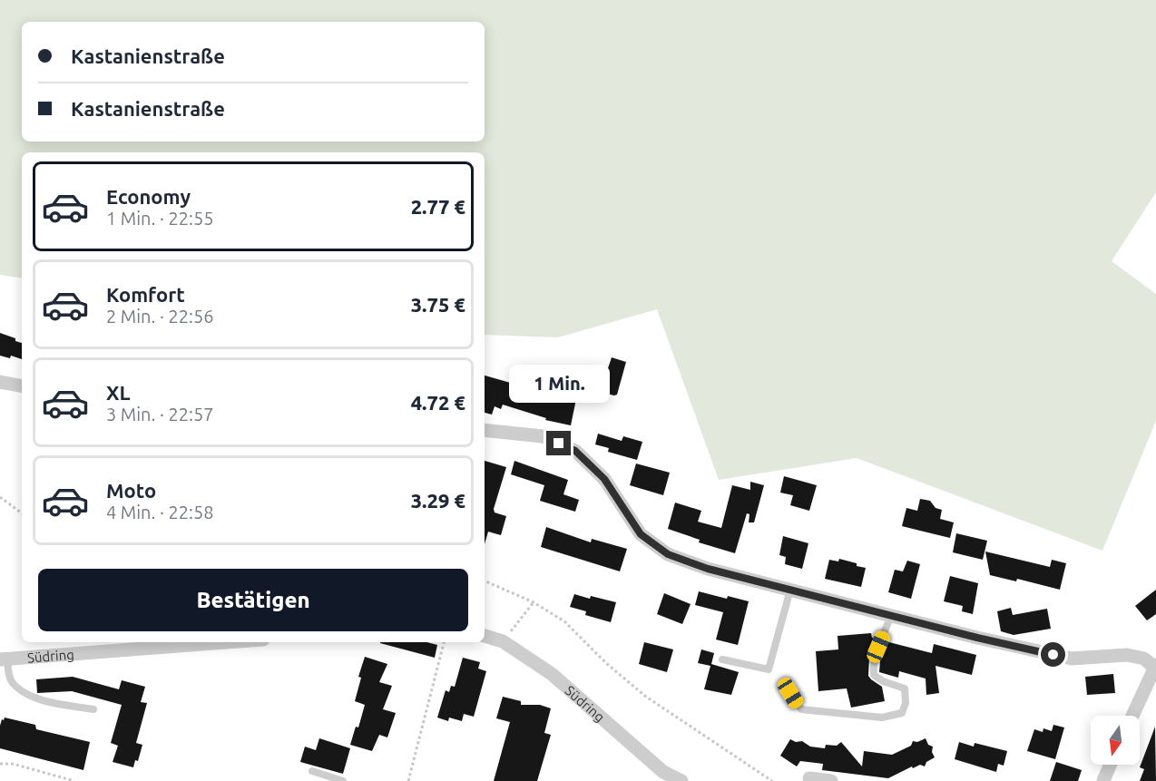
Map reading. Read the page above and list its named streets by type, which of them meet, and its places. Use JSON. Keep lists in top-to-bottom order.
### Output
{
  "streets": {
    "street": ["Südring"]
  },
  "north": "bottom",
  "page": {
    "banner": ["Kastanienstraße", "Kastanienstraße"],
    "list": [
      {
        "name": "Economy",
        "note": "1 Min. · 22:55",
        "value": "2.77 €"
      },
      {
        "name": "Komfort",
        "note": "2 Min. · 22:56",
        "value": "3.75 €"
      },
      {
        "name": "XL",
        "note": "3 Min. · 22:57",
        "value": "4.72 €"
      },
      {
        "name": "Moto",
        "note": "4 Min. · 22:58",
        "value": "3.29 €"
      }
    ],
    "bubble": "1 Min.",
    "buttons": "Bestätigen"
  }
}
